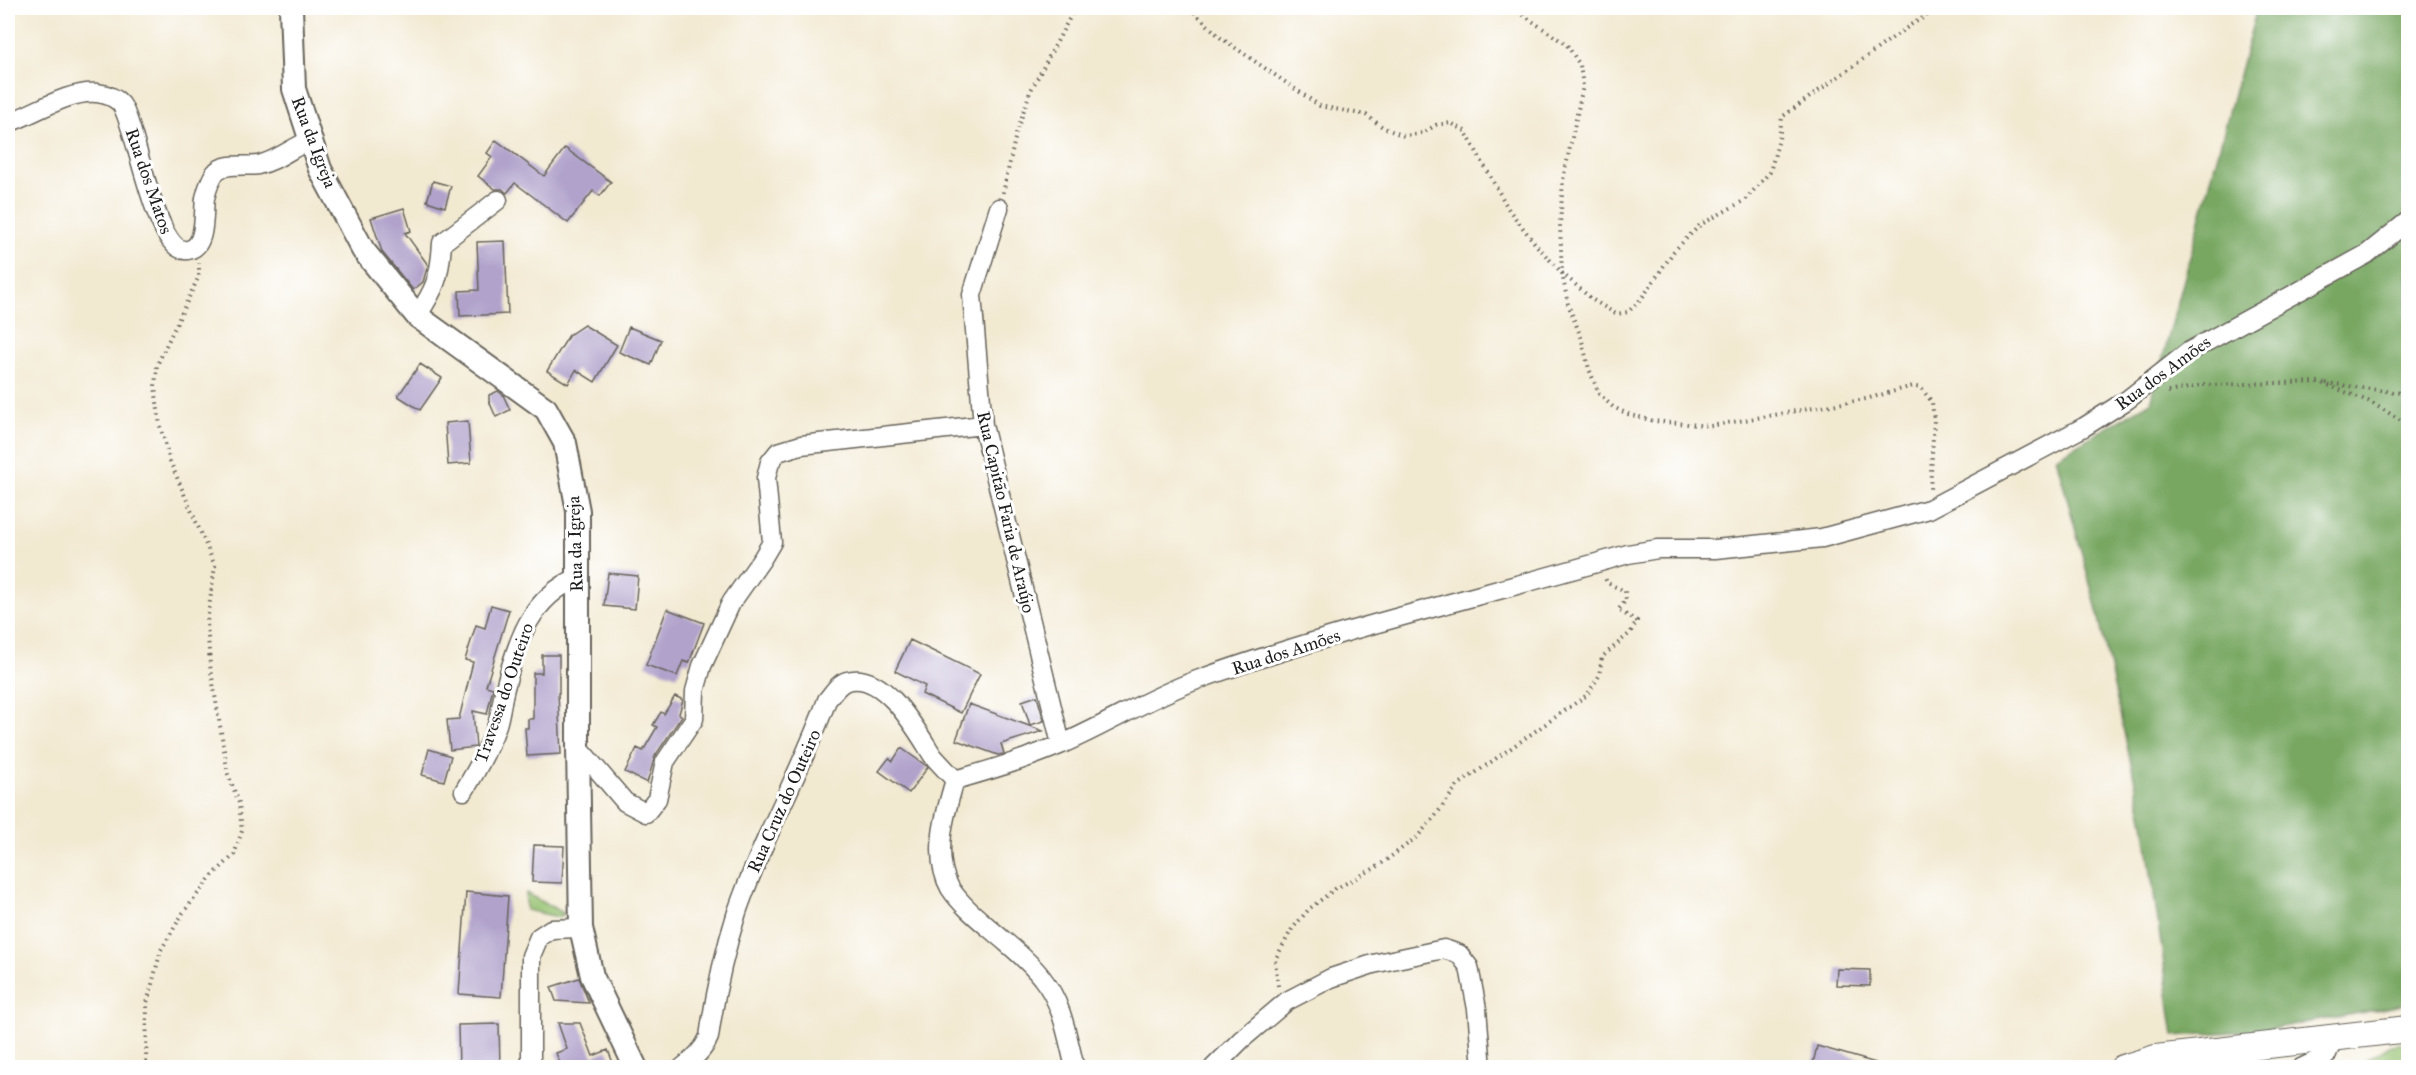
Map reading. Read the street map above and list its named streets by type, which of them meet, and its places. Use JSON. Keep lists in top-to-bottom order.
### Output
{
  "streets": {
    "street": [
      "Rua da Igreja",
      "Rua dos Matos",
      "Rua dos Amões",
      "Rua Capitão Faria de Araújo",
      "Travessa do Outeiro",
      "Rua Cruz do Outeiro"
    ]
  },
  "crossings": [
    ["Rua da Igreja", "Rua dos Matos"],
    ["Rua da Igreja", "Travessa do Outeiro"],
    ["Rua dos Amões", "Rua Capitão Faria de Araújo"],
    ["Rua dos Amões", "Rua Cruz do Outeiro"]
  ]
}
